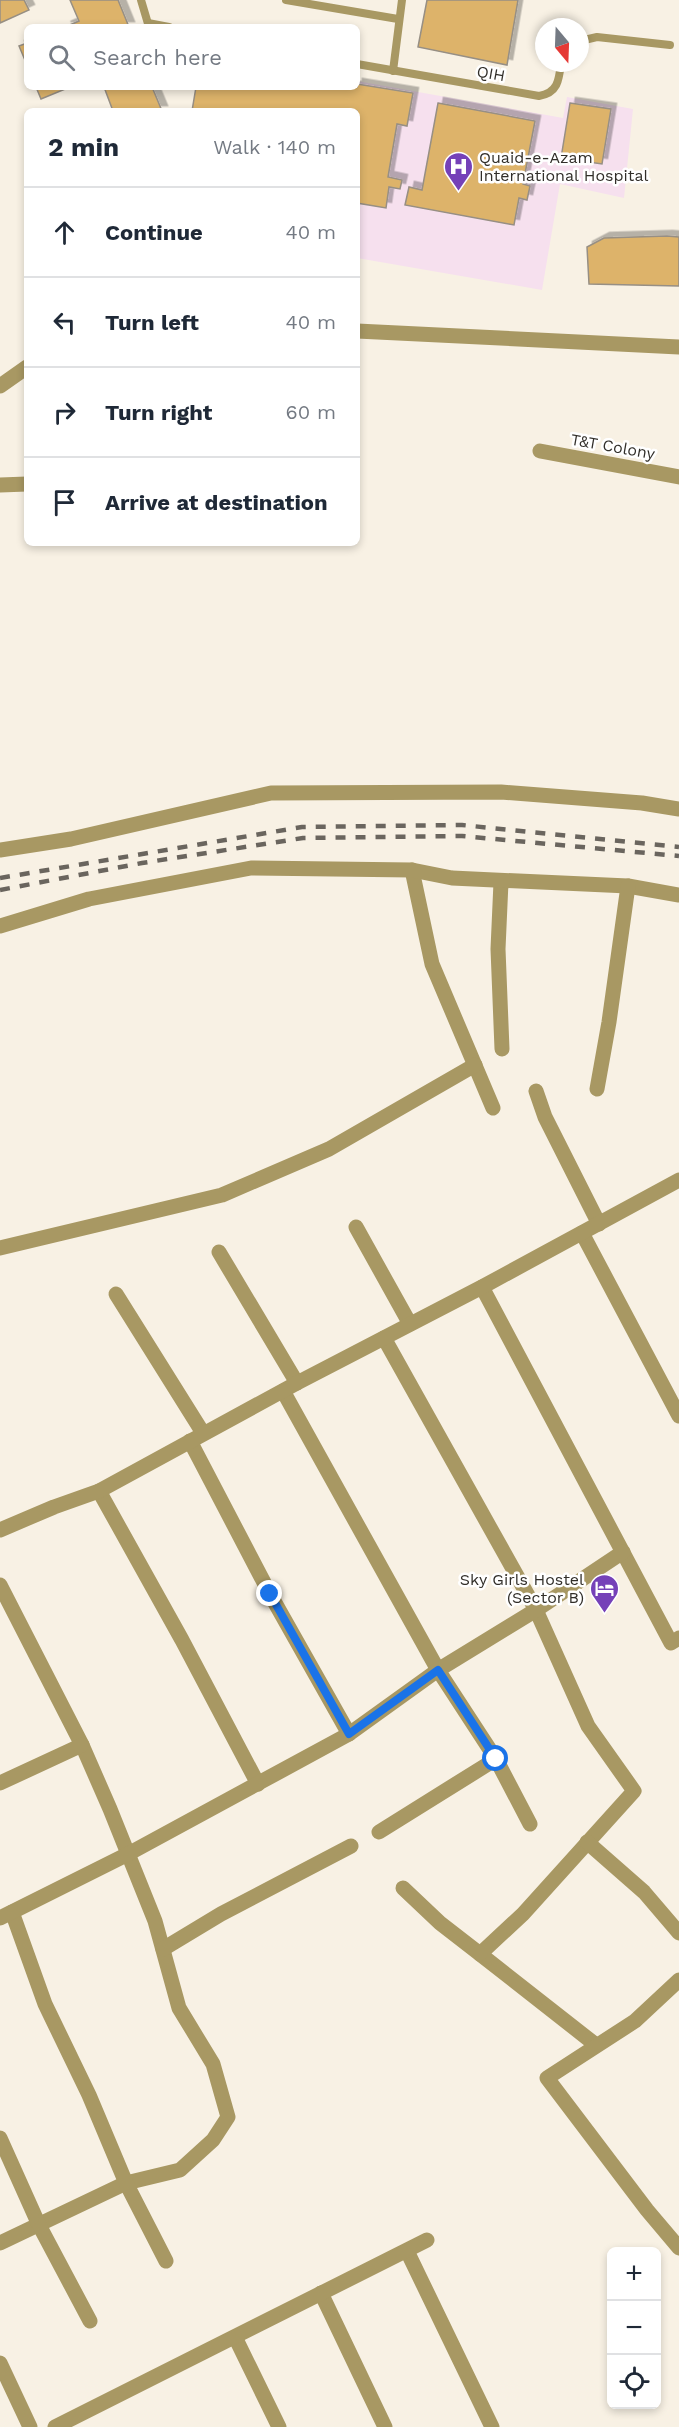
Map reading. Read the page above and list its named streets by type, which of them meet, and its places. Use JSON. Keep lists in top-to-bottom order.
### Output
{
  "streets": {
    "street": ["T&T Colony"],
    "lane": ["QIH"]
  },
  "places": {
    "hospital": ["Quaid-e-Azam International Hospital"],
    "hotel": ["Sky Girls Hostel (Sector B)"]
  },
  "north": "bottom",
  "page": {
    "search": "Search here",
    "heading": ["2 min", "Walk · 140 m"],
    "list": [
      ["Continue", "40 m"],
      ["Turn left", "40 m"],
      ["Turn right", "60 m"],
      "Arrive at destination"
    ],
    "map_buttons": ["+", "−"]
  }
}
